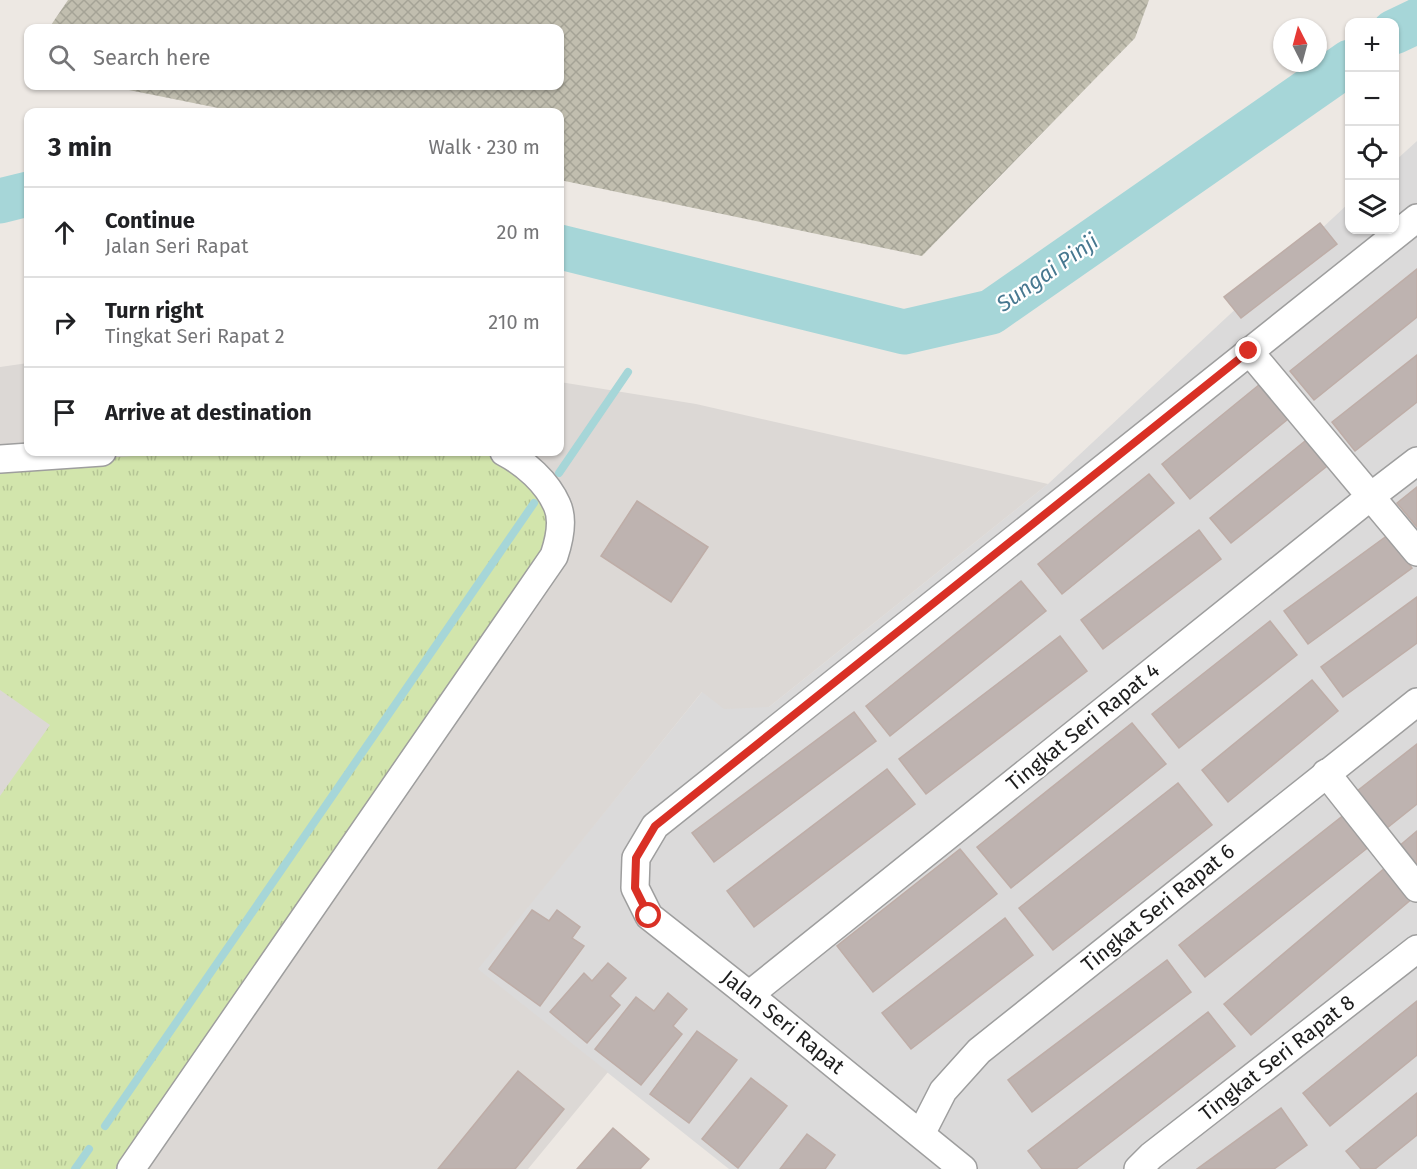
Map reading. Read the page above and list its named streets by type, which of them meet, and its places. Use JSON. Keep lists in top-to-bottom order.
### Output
{
  "streets": {
    "street": [
      "Tingkat Seri Rapat 4",
      "Tingkat Seri Rapat 6",
      "Jalan Seri Rapat",
      "Tingkat Seri Rapat 8"
    ]
  },
  "crossings": [
    ["Tingkat Seri Rapat 4", "Jalan Seri Rapat"],
    ["Tingkat Seri Rapat 6", "Jalan Seri Rapat"]
  ],
  "water": ["Sungai Pinji"],
  "north": "top",
  "page": {
    "map_buttons": ["+", "−"],
    "search": "Search here",
    "heading": ["3 min", "Walk · 230 m"],
    "list": [
      ["Continue", "Jalan Seri Rapat", "20 m"],
      ["Turn right", "Tingkat Seri Rapat 2", "210 m"],
      "Arrive at destination"
    ]
  }
}
